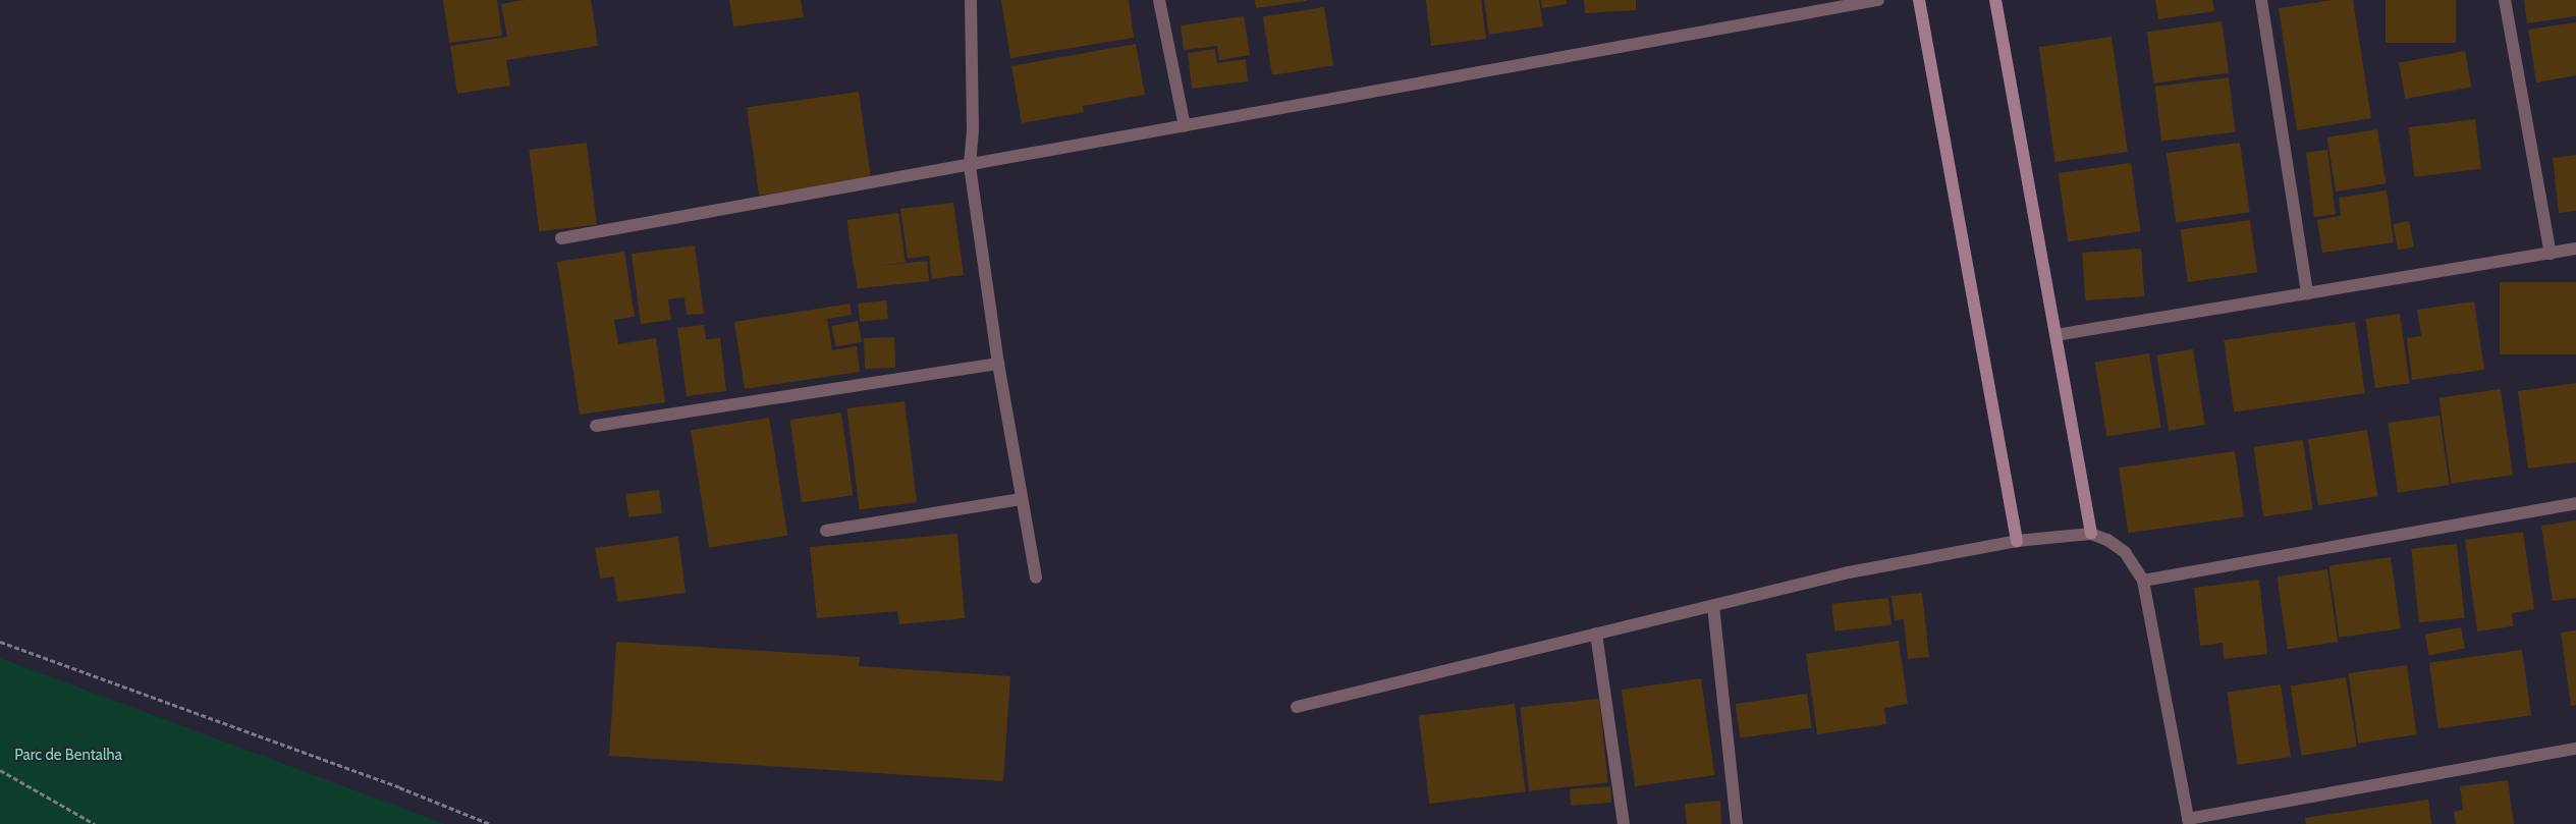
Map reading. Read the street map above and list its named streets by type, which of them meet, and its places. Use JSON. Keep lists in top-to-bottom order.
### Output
{
  "parks": ["Parc de Bentalha"]
}
